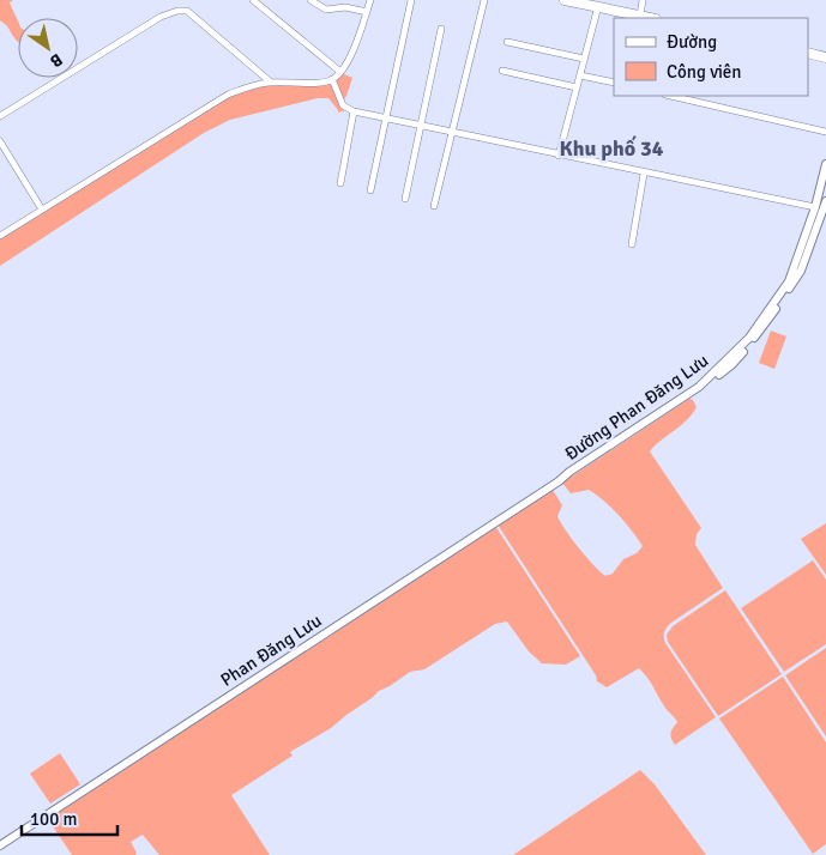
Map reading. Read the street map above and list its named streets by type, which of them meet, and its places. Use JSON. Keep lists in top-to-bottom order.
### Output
{
  "streets": {
    "street": ["Đường Phan Đăng Lưu", "Phan Đăng Lưu"]
  },
  "crossings": [
    ["Đường Phan Đăng Lưu", "Phan Đăng Lưu"]
  ],
  "districts": ["Khu phố 34"],
  "legend": ["Đường", "Công viên"],
  "scale_bar": "100 m",
  "north": "bottom right"
}
